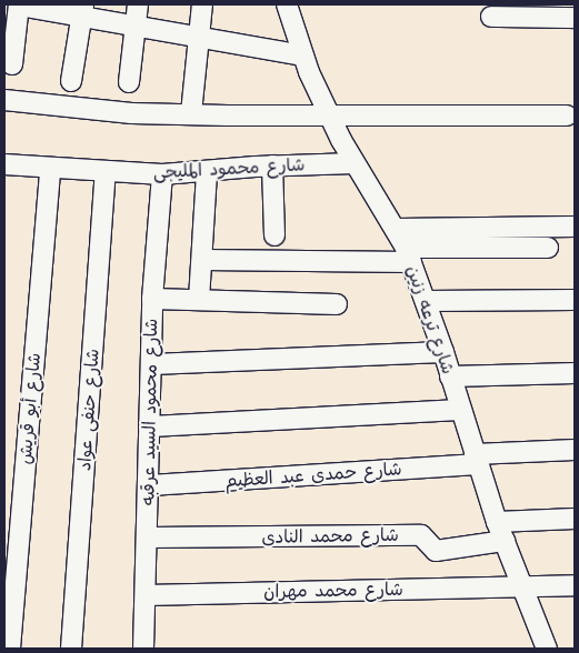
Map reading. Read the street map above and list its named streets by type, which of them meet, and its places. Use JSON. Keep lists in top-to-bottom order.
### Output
{
  "streets": {
    "street": [
      "شارع محمود المليجى",
      "شارع ترعه زنين",
      "شارع أبو قريش",
      "شارع حنفى عواد",
      "شارع محمود السيد عرقبه",
      "شارع حمدى عبد العظيم",
      "شارع محمد النادى",
      "شارع محمد مهران"
    ]
  },
  "crossings": [
    ["شارع محمود المليجى", "شارع ترعه زنين"],
    ["شارع محمود المليجى", "شارع أبو قريش"],
    ["شارع محمود المليجى", "شارع حنفى عواد"],
    ["شارع محمود المليجى", "شارع محمود السيد عرقبه"],
    ["شارع ترعه زنين", "شارع حمدى عبد العظيم"],
    ["شارع ترعه زنين", "شارع محمد النادى"],
    ["شارع ترعه زنين", "شارع محمد مهران"],
    ["شارع محمود السيد عرقبه", "شارع حمدى عبد العظيم"],
    ["شارع محمود السيد عرقبه", "شارع محمد النادى"],
    ["شارع محمود السيد عرقبه", "شارع محمد مهران"]
  ]
}
